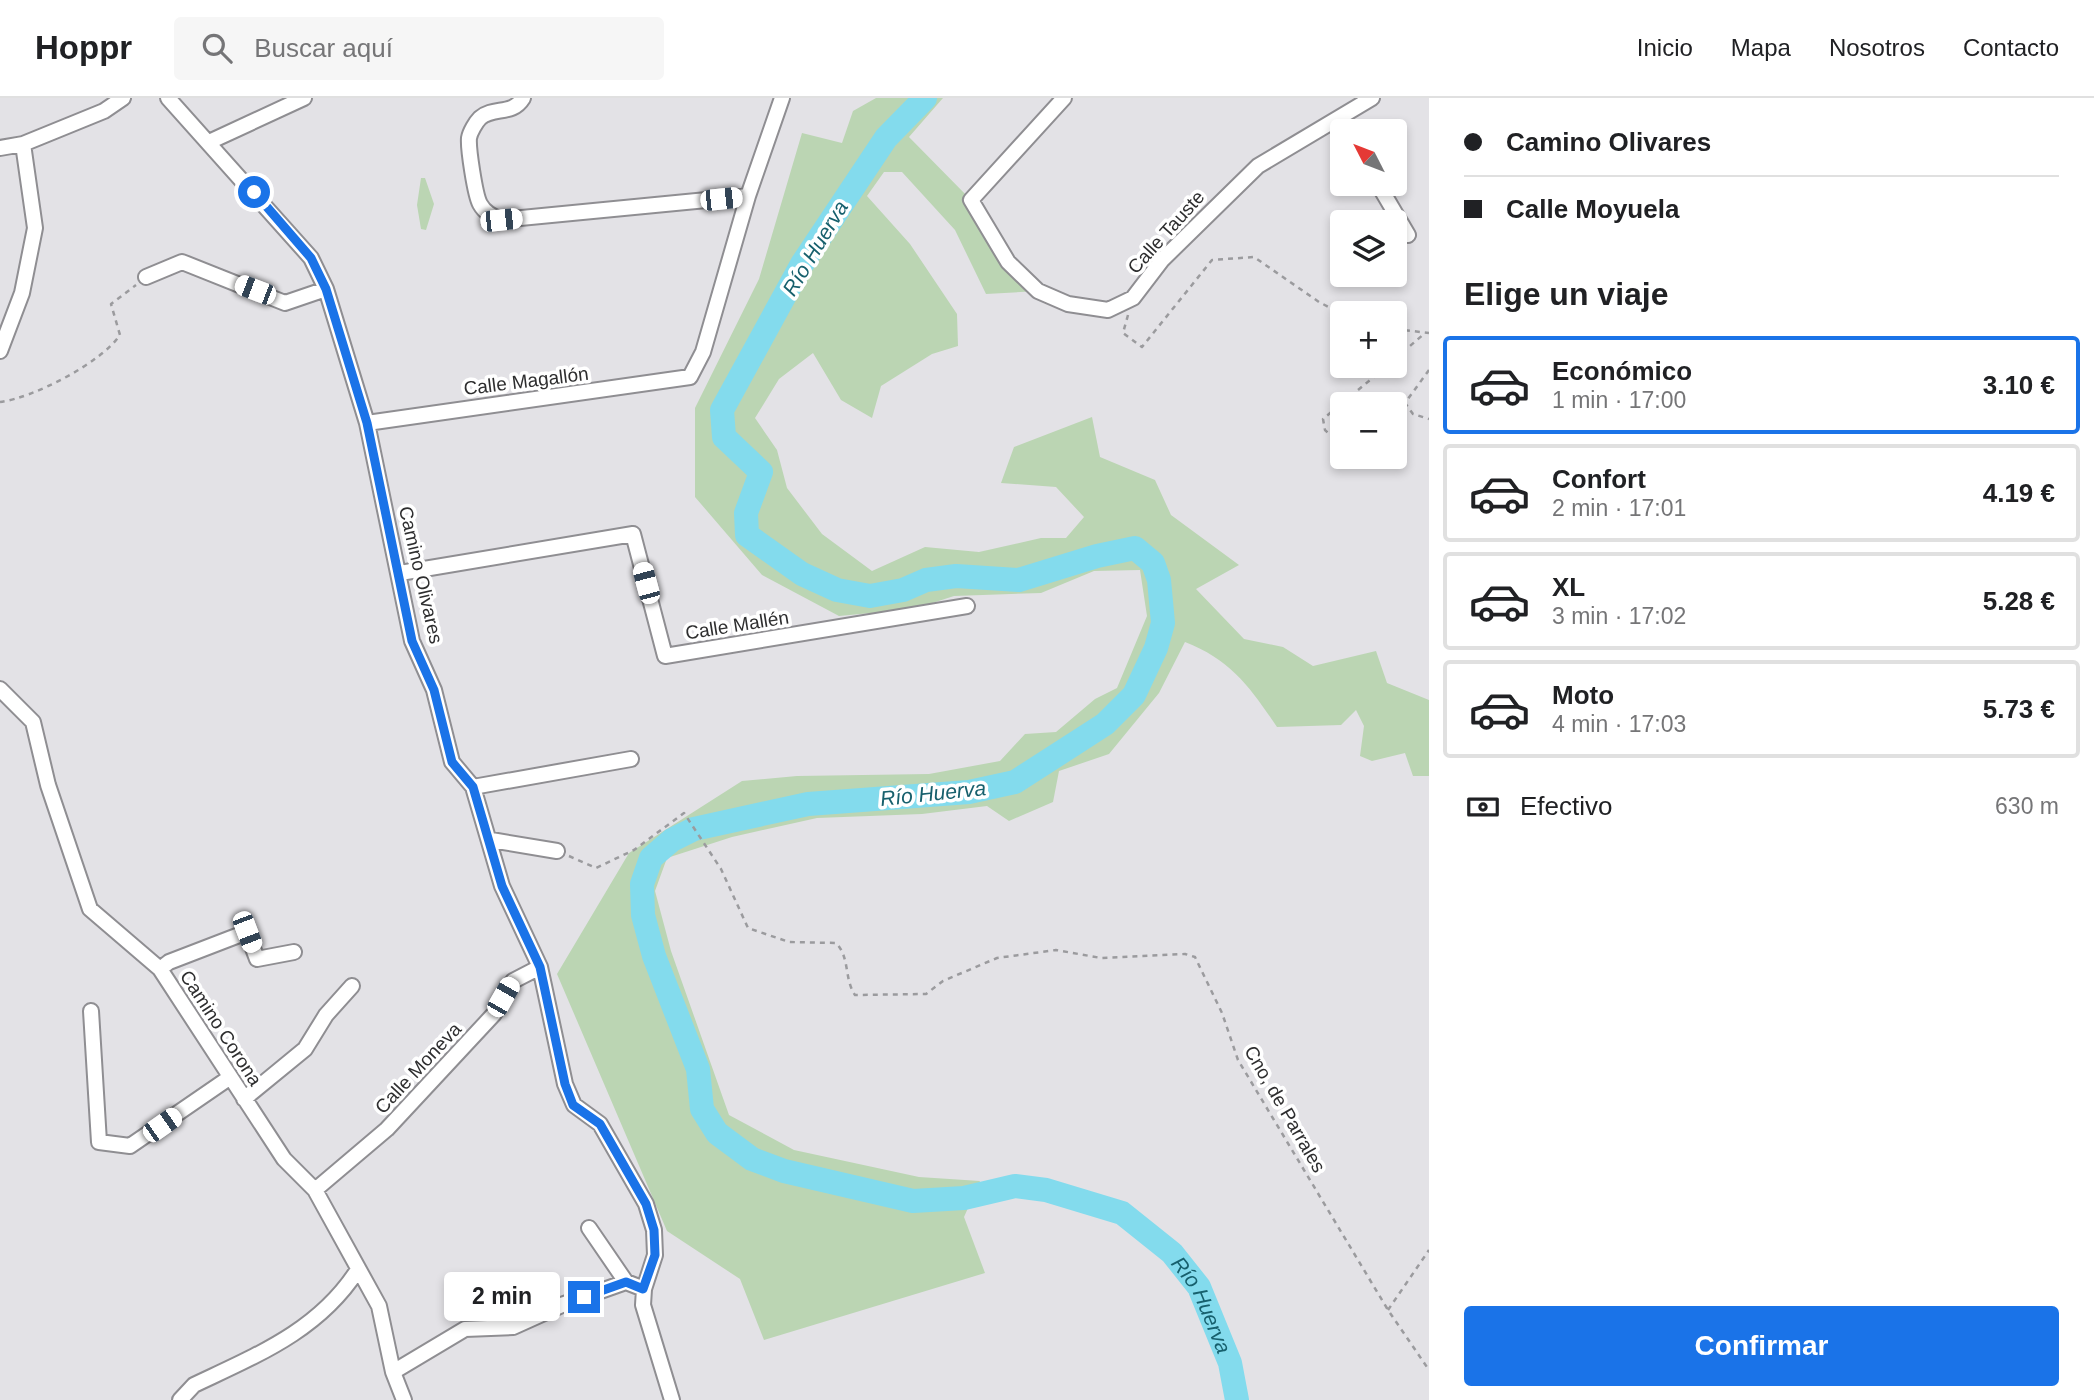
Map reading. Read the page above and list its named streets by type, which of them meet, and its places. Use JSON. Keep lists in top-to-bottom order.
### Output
{
  "streets": {
    "street": [
      "Calle Tauste",
      "Calle Magallón",
      "Camino Olivares",
      "Calle Mallén",
      "Camino Corona",
      "Calle Moneva"
    ],
    "path": ["Cno, de Parrales"]
  },
  "crossings": [
    ["Calle Magallón", "Camino Olivares"],
    ["Camino Olivares", "Calle Mallén"],
    ["Camino Olivares", "Calle Moneva"],
    ["Camino Corona", "Calle Moneva"]
  ],
  "water": ["Río Huerva"],
  "north": "top left",
  "page": {
    "header": "Hoppr",
    "search": "Buscar aquí",
    "nav": [
      "Inicio",
      "Mapa",
      "Nosotros",
      "Contacto"
    ],
    "banner": ["Camino Olivares", "Calle Moyuela"],
    "map_buttons": ["+", "−"],
    "heading": "Elige un viaje",
    "list": [
      {
        "name": "Económico",
        "note": "1 min · 17:00",
        "value": "3.10 €"
      },
      {
        "name": "Confort",
        "note": "2 min · 17:01",
        "value": "4.19 €"
      },
      {
        "name": "XL",
        "note": "3 min · 17:02",
        "value": "5.28 €"
      },
      {
        "name": "Moto",
        "note": "4 min · 17:03",
        "value": "5.73 €"
      }
    ],
    "pay": ["Efectivo", "630 m"],
    "bubble": "2 min",
    "buttons": "Confirmar"
  }
}
